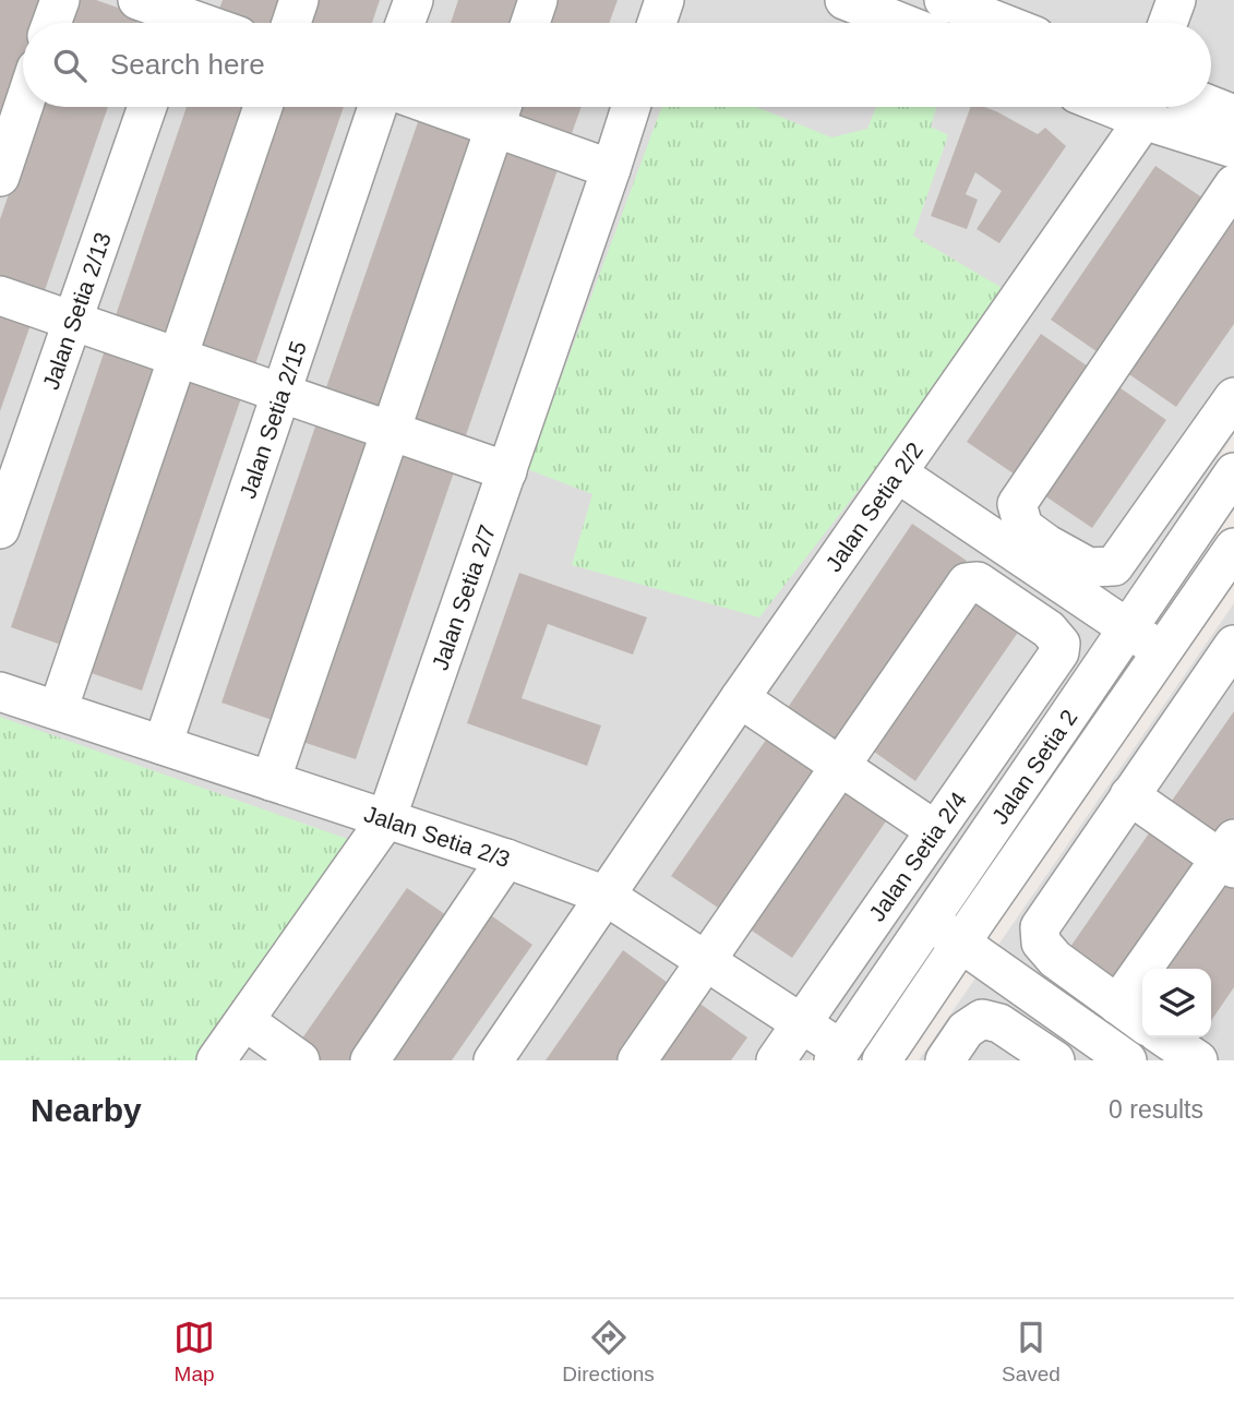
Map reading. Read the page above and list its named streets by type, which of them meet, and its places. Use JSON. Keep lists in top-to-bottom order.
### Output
{
  "streets": {
    "street": [
      "Jalan Setia 2/13",
      "Jalan Setia 2/15",
      "Jalan Setia 2/2",
      "Jalan Setia 2/7",
      "Jalan Setia 2",
      "Jalan Setia 2/3",
      "Jalan Setia 2/4"
    ]
  },
  "crossings": [
    ["Jalan Setia 2/15", "Jalan Setia 2/3"],
    ["Jalan Setia 2/2", "Jalan Setia 2/3"],
    ["Jalan Setia 2/7", "Jalan Setia 2/3"],
    ["Jalan Setia 2", "Jalan Setia 2/3"],
    ["Jalan Setia 2/3", "Jalan Setia 2/4"]
  ],
  "page": {
    "search": "Search here",
    "heading": ["Nearby", "0 results"],
    "nav": ["Map", "Directions", "Saved"]
  }
}
